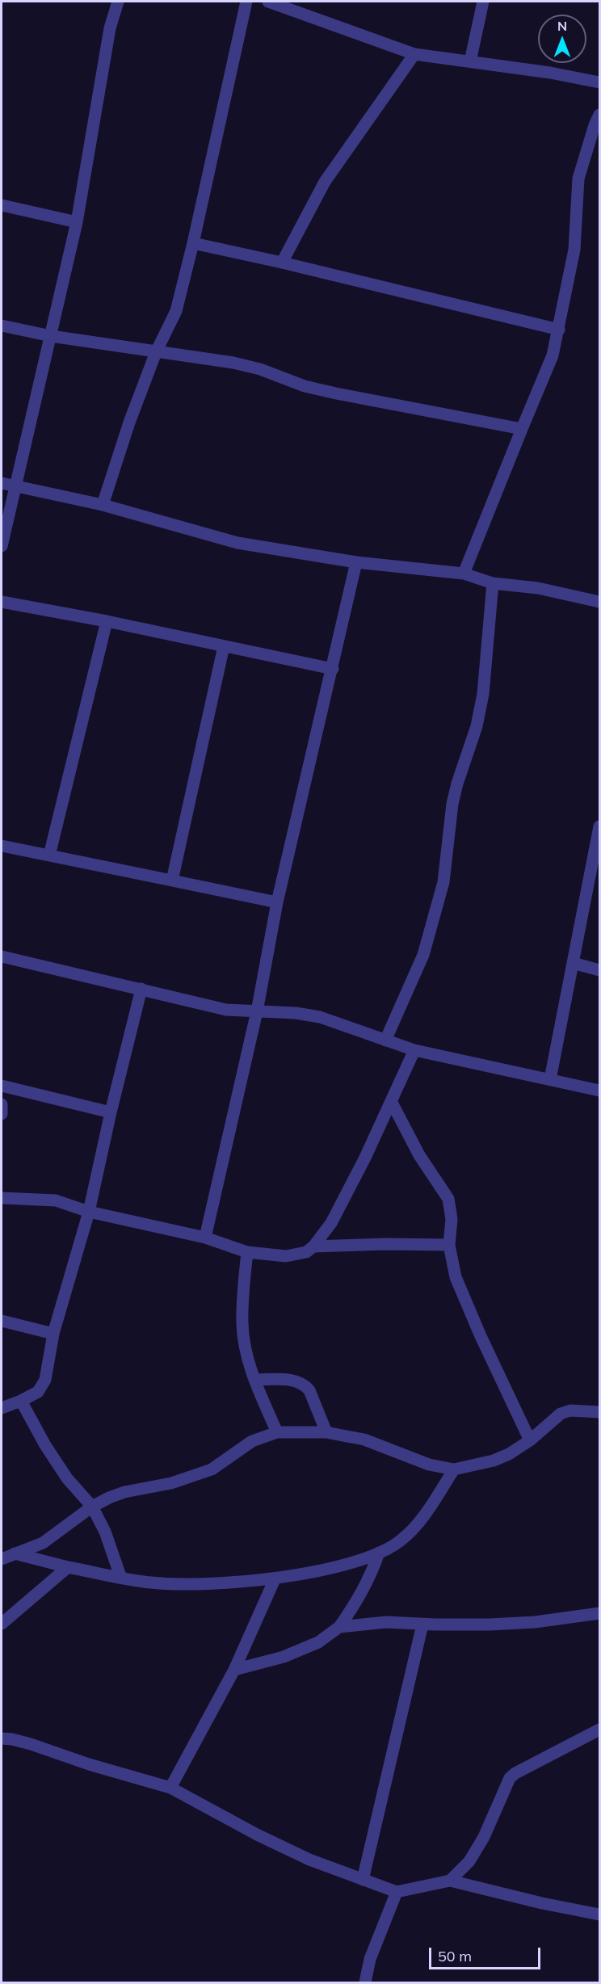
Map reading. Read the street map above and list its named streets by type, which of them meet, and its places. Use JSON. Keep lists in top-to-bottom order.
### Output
{
  "scale_bar": "50 m",
  "north": "top"
}
